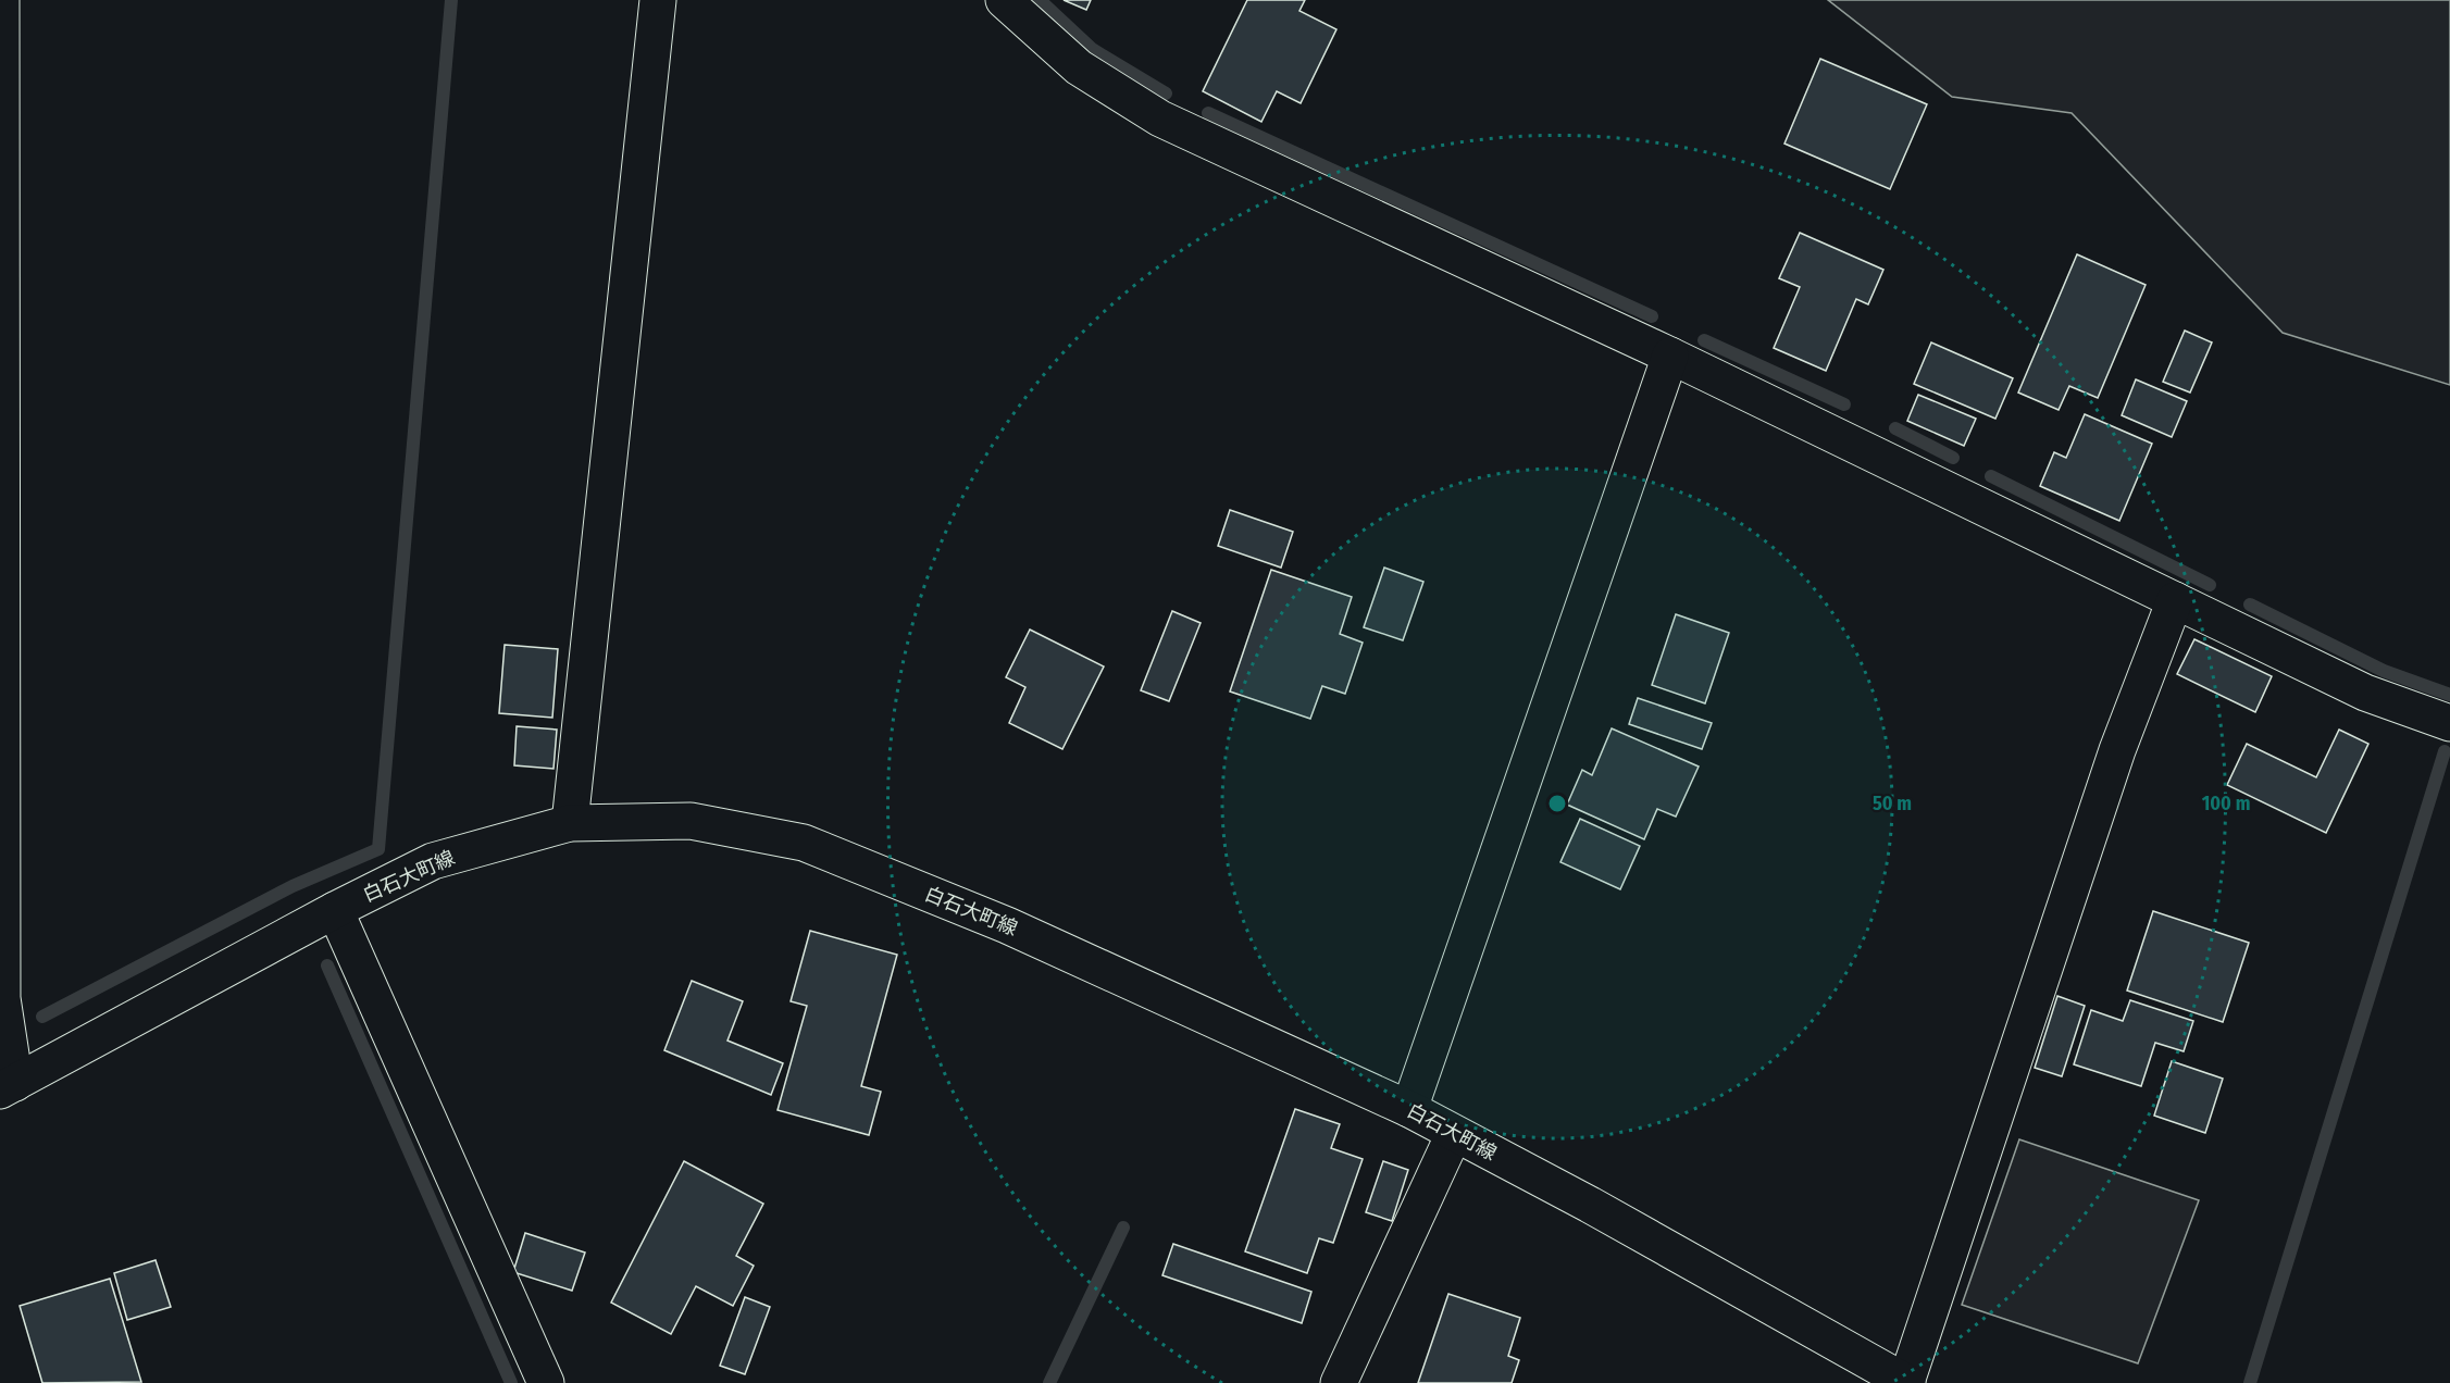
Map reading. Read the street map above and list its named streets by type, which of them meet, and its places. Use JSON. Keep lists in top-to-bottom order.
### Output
{
  "streets": {
    "street": ["白石大町線"]
  },
  "rings": ["50 m", "100 m"]
}
